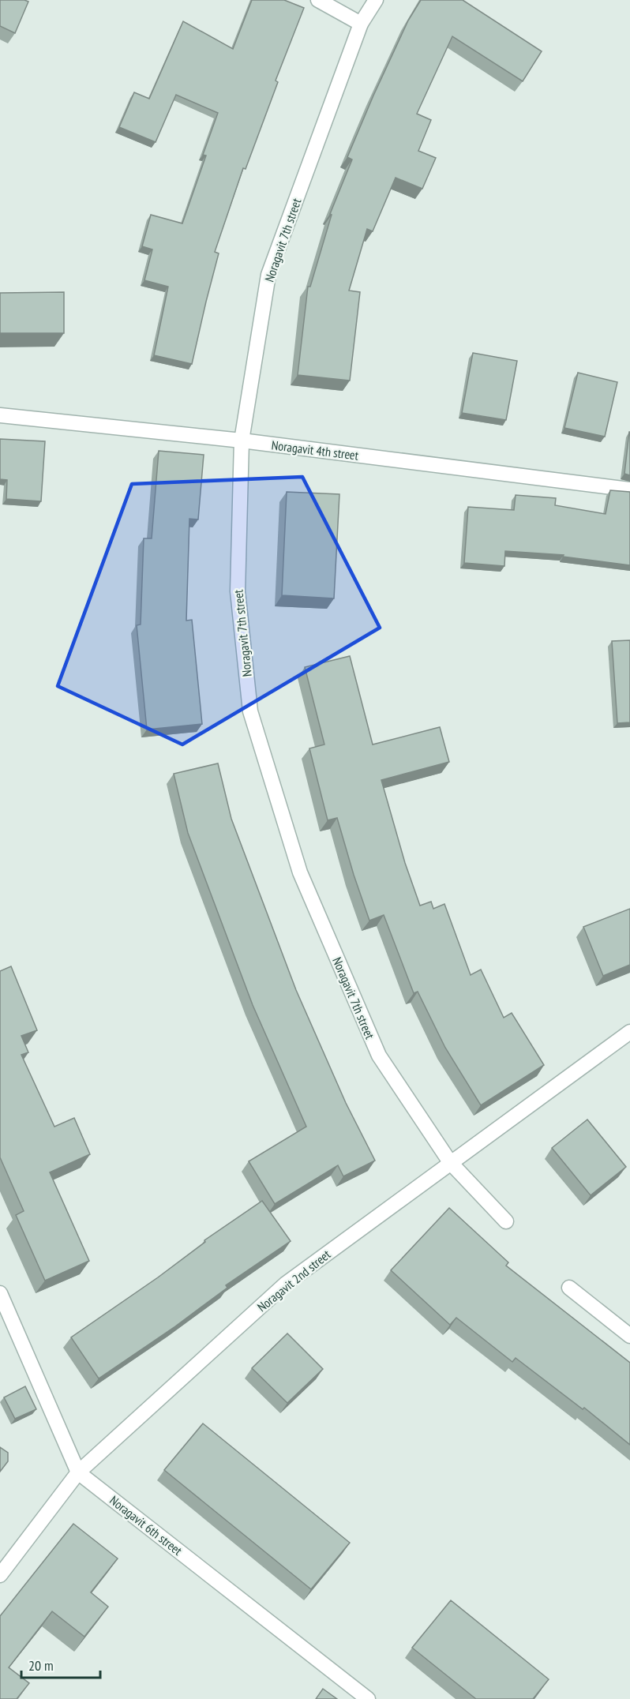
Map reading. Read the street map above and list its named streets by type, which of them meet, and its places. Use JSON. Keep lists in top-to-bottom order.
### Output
{
  "streets": {
    "street": [
      "Noragavit 7th street",
      "Noragavit 4th street",
      "Noragavit 2nd street",
      "Noragavit 6th street"
    ]
  },
  "crossings": [
    ["Noragavit 7th street", "Noragavit 4th street"],
    ["Noragavit 7th street", "Noragavit 2nd street"],
    ["Noragavit 2nd street", "Noragavit 6th street"]
  ],
  "scale_bar": "20 m"
}
